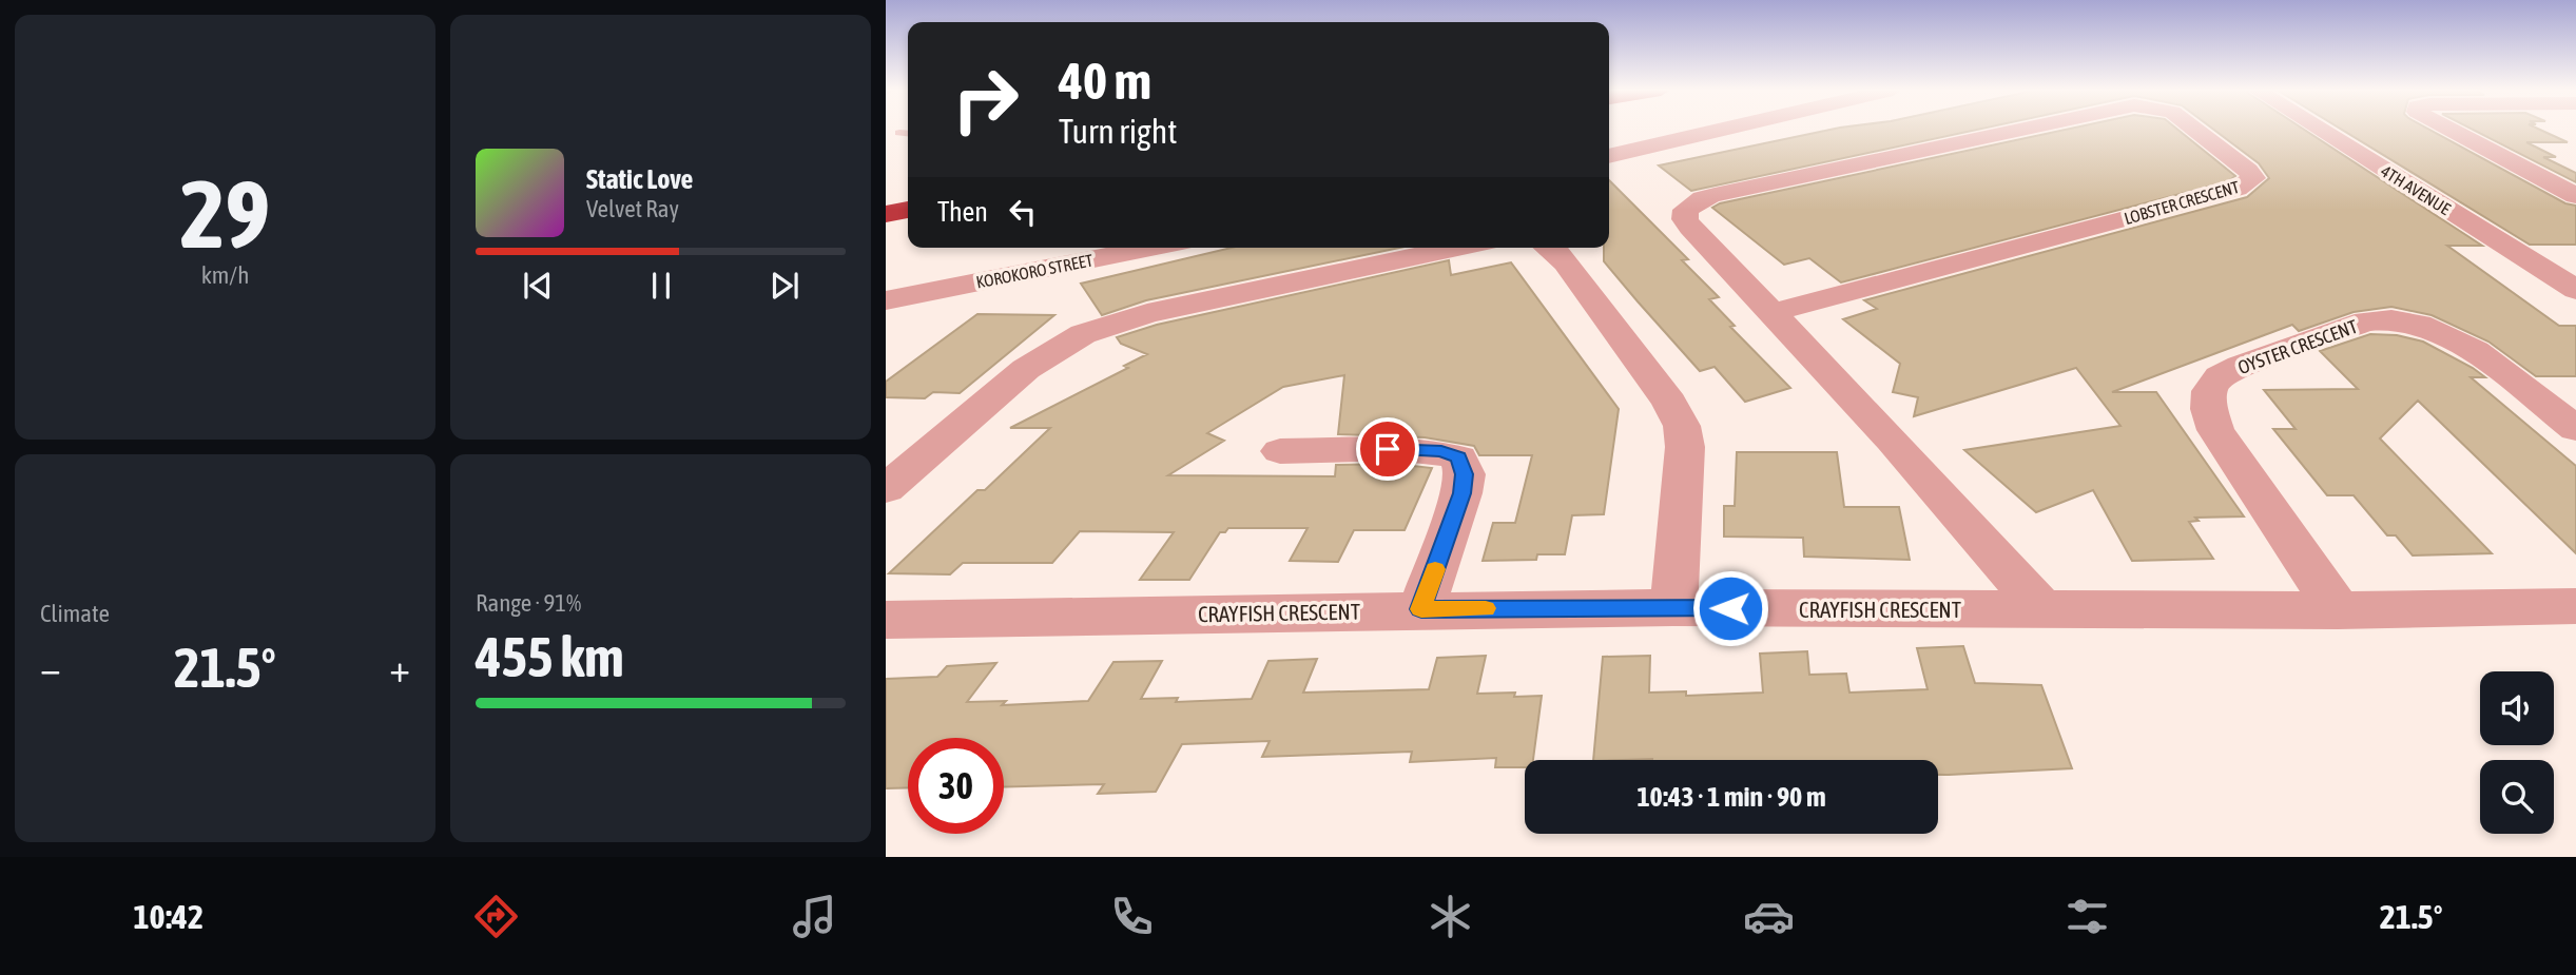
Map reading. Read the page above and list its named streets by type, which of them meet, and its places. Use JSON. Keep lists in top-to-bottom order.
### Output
{
  "streets": {
    "street": [
      "4TH AVENUE",
      "LOBSTER CRESCENT",
      "KOROKORO STREET",
      "OYSTER CRESCENT",
      "CRAYFISH CRESCENT"
    ]
  },
  "crossings": [
    ["LOBSTER CRESCENT", "CRAYFISH CRESCENT"],
    ["OYSTER CRESCENT", "CRAYFISH CRESCENT"]
  ],
  "page": {
    "tile": [
      ["29", "km/h"],
      "Climate",
      ["Range · 91%", "455 km"]
    ],
    "turn": ["40 m", "Turn right"],
    "song": ["Static Love", "Velvet Ray"],
    "then": "Then",
    "heat": ["−", "21.5°", "+"],
    "limit": "30",
    "trip": "10:43 · 1 min · 90 m",
    "tabs": ["10:42", "21.5°"]
  }
}
